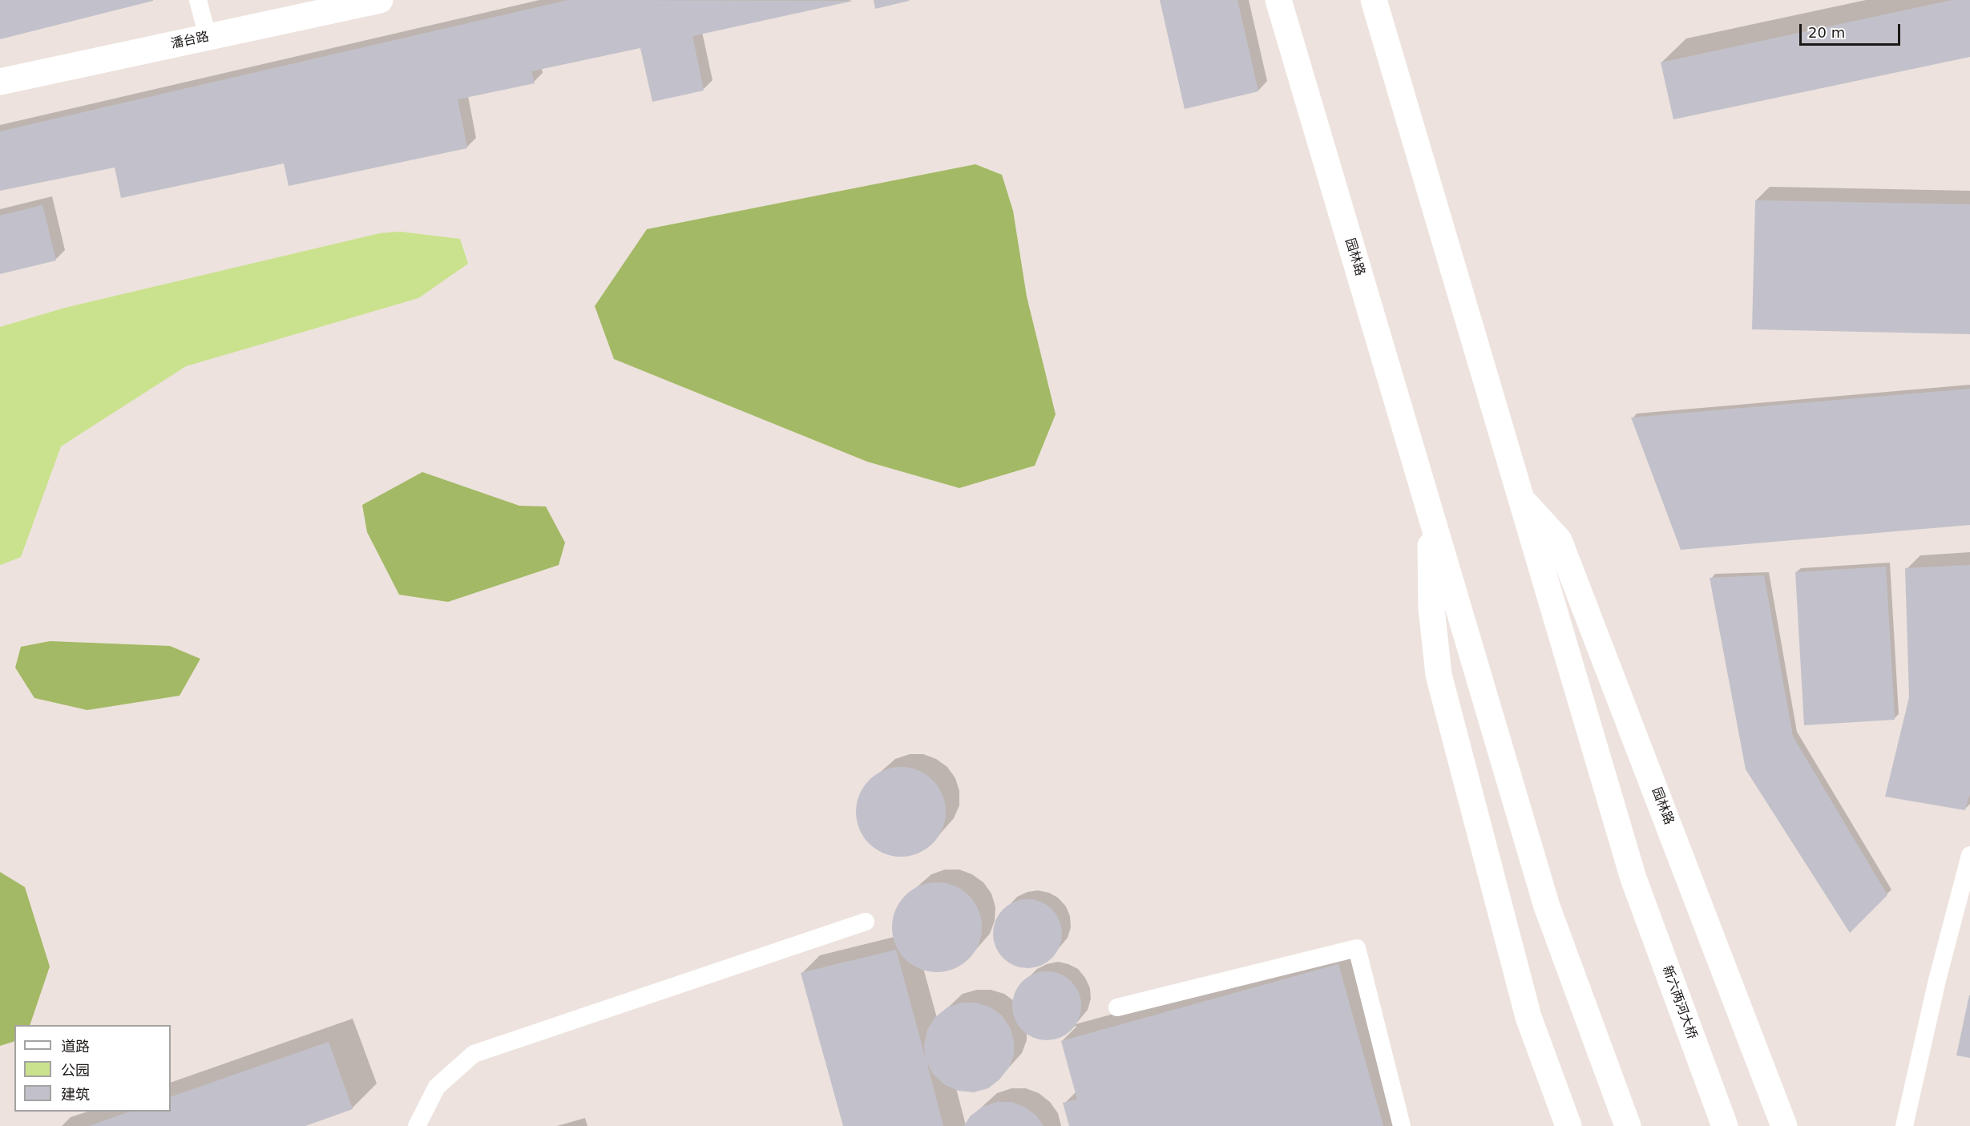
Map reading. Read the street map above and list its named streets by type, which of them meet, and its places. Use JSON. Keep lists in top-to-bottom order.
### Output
{
  "streets": {
    "main road": ["潘台路", "园林路", "新六两河大桥"]
  },
  "crossings": [
    ["园林路", "新六两河大桥"]
  ],
  "legend": ["道路", "公园", "建筑"],
  "scale_bar": "20 m"
}
